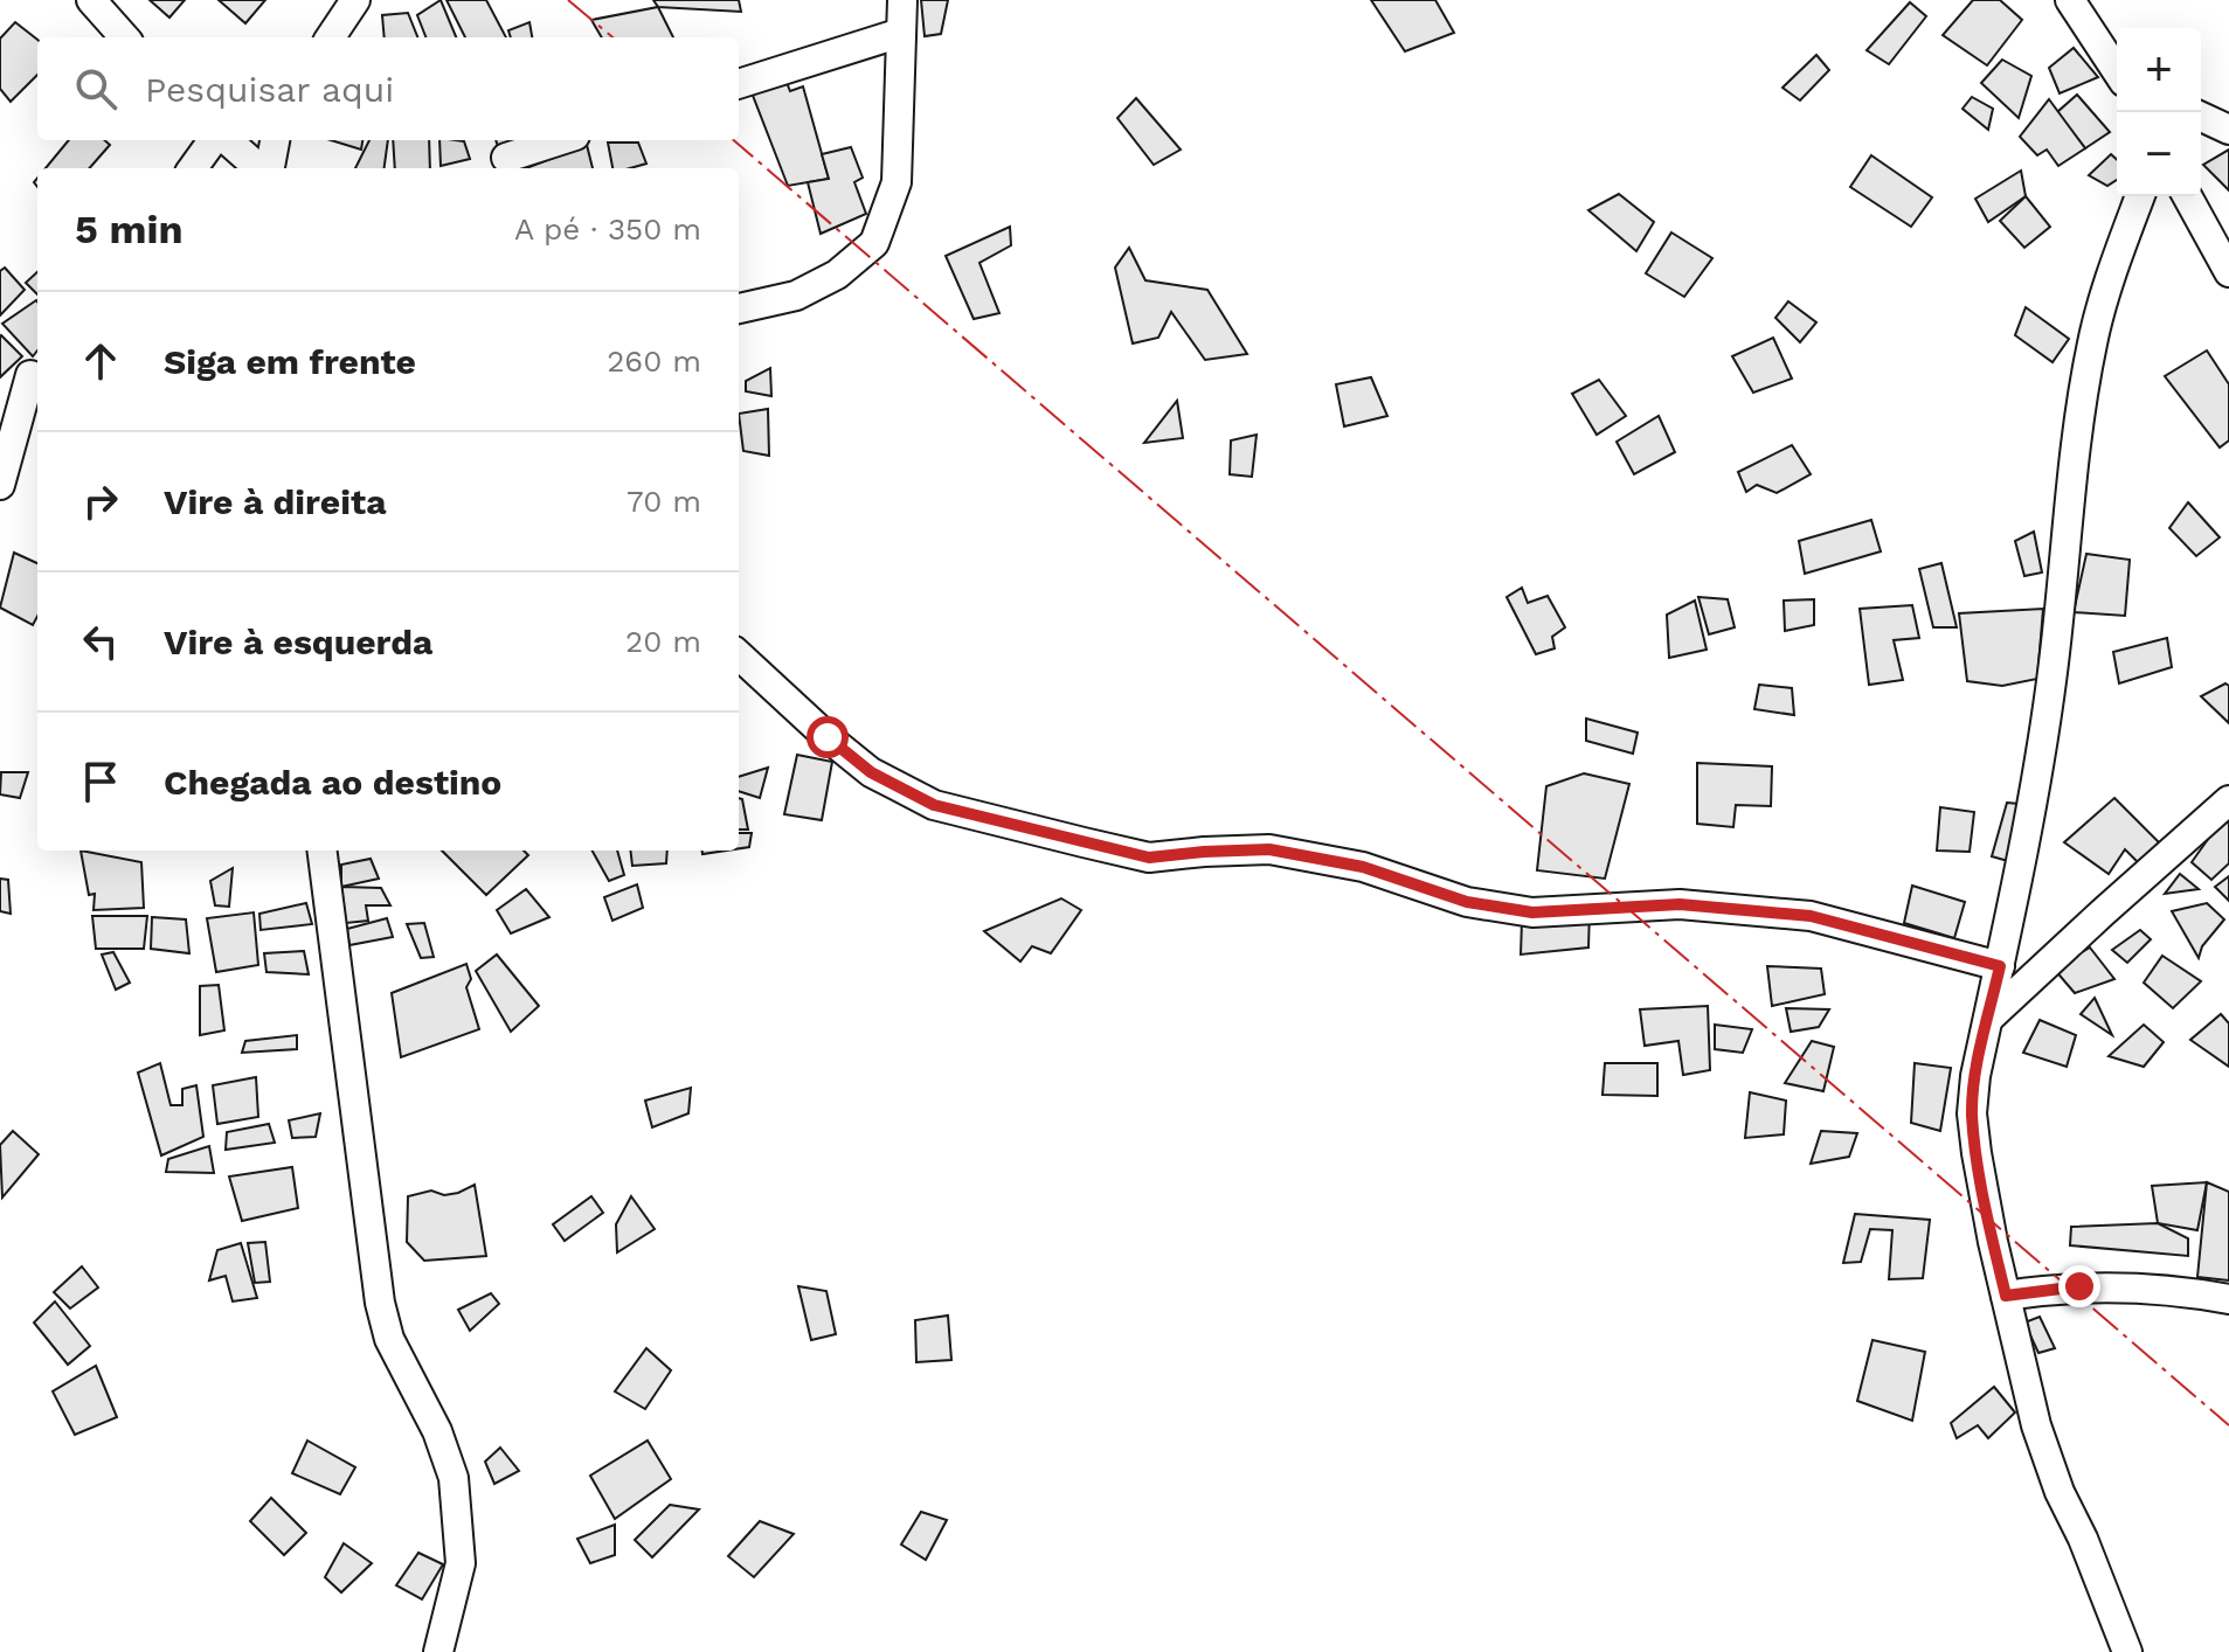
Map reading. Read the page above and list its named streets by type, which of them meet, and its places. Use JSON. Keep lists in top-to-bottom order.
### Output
{
  "page": {
    "map_buttons": ["+", "−"],
    "search": "Pesquisar aqui",
    "heading": ["5 min", "A pé · 350 m"],
    "list": [
      ["Siga em frente", "260 m"],
      ["Vire à direita", "70 m"],
      ["Vire à esquerda", "20 m"],
      "Chegada ao destino"
    ]
  }
}
